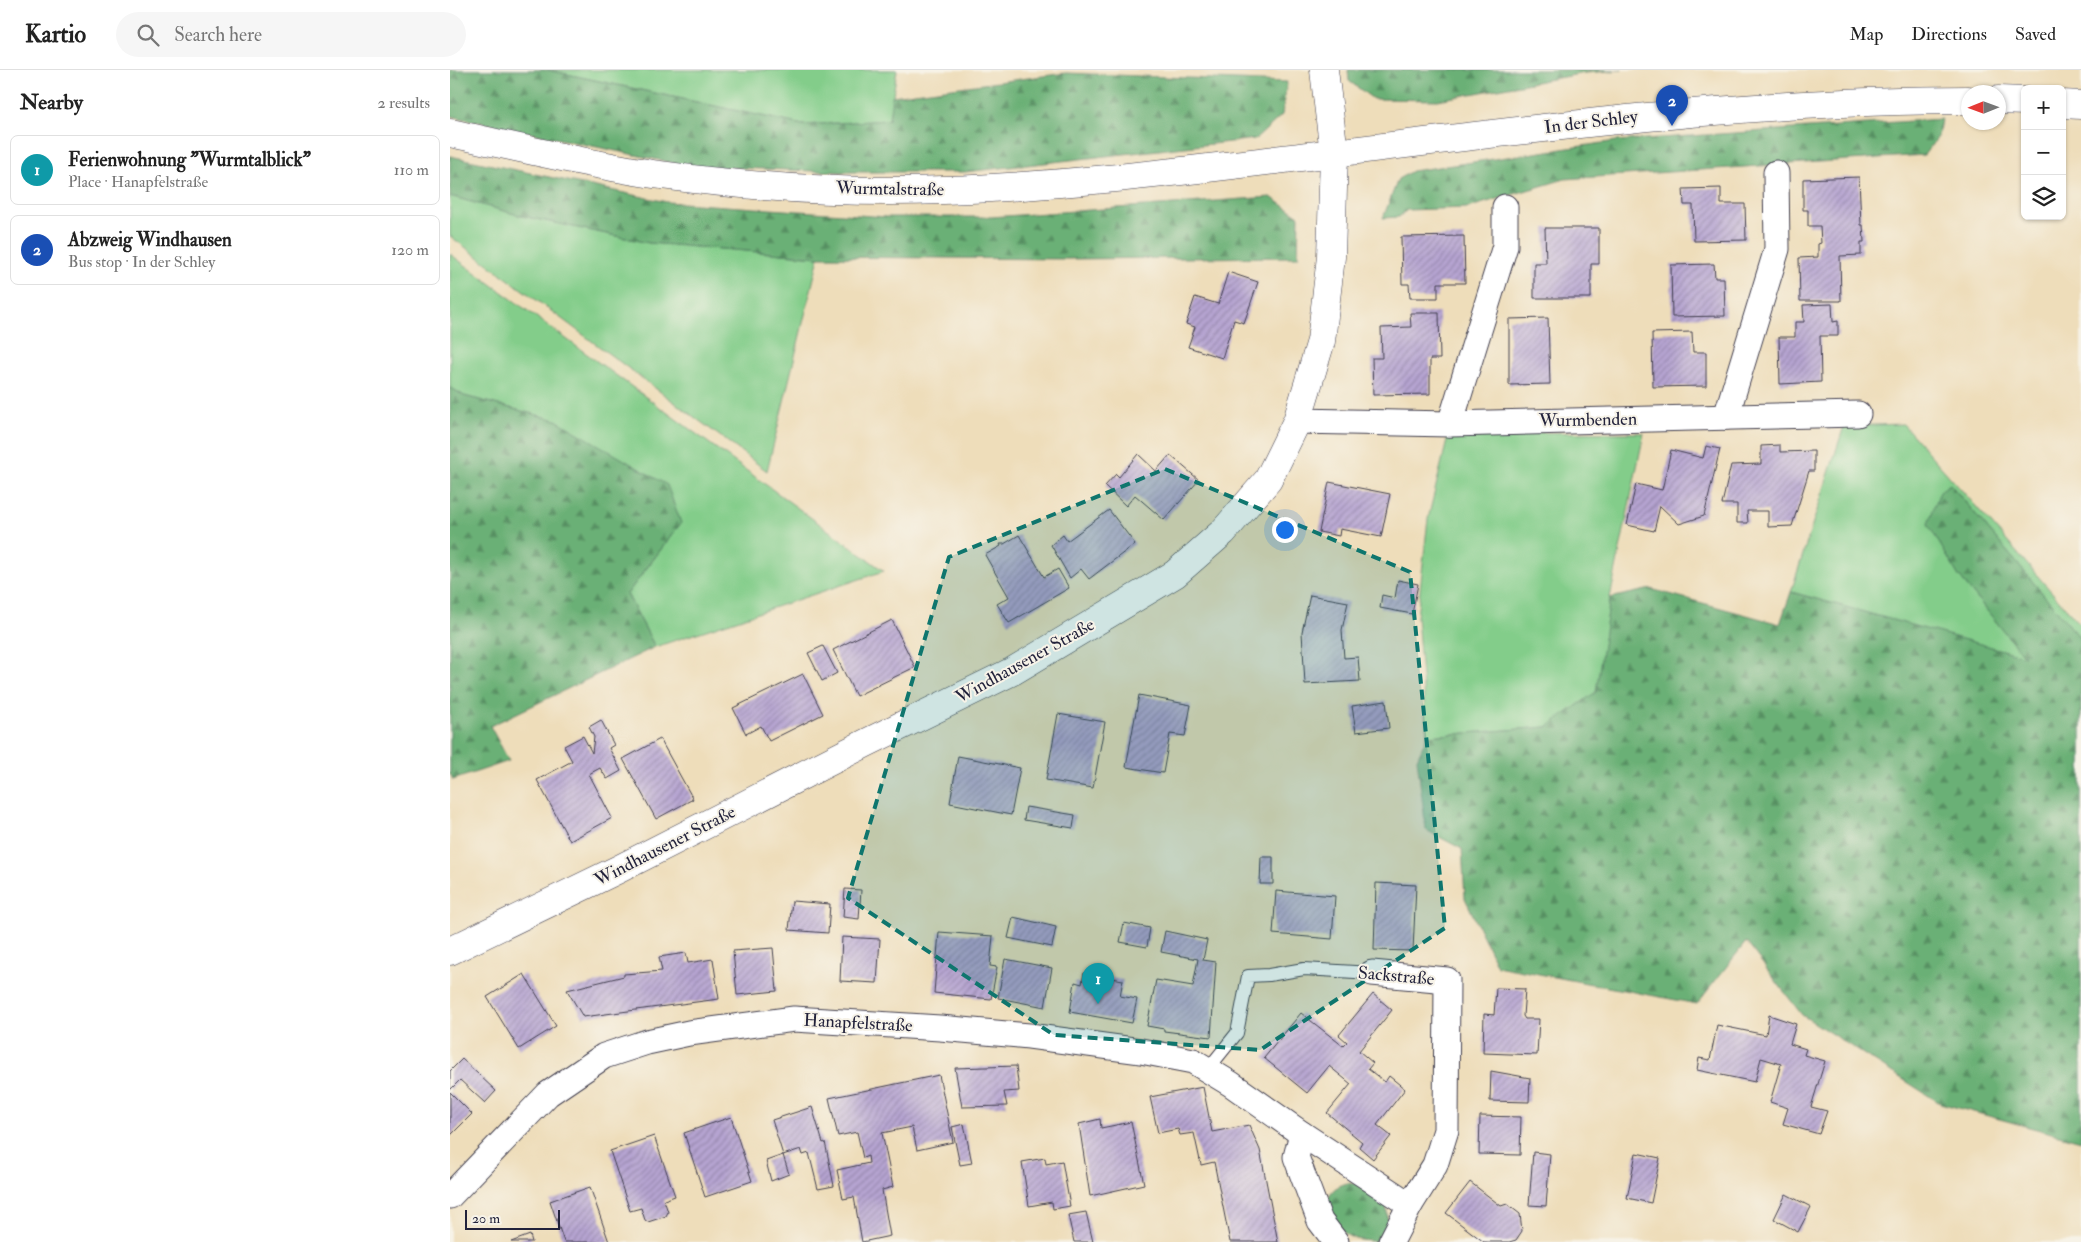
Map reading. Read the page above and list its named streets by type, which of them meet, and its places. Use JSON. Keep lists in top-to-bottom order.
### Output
{
  "streets": {
    "street": [
      "In der Schley",
      "Wurmtalstraße",
      "Wurmbenden",
      "Windhausener Straße",
      "Sackstraße",
      "Hanapfelstraße"
    ]
  },
  "crossings": [
    ["In der Schley", "Wurmtalstraße"],
    ["In der Schley", "Windhausener Straße"],
    ["Wurmtalstraße", "Windhausener Straße"],
    ["Wurmbenden", "Windhausener Straße"],
    ["Sackstraße", "Hanapfelstraße"]
  ],
  "scale_bar": "20 m",
  "north": "left",
  "page": {
    "header": "Kartio",
    "search": "Search here",
    "nav": ["Map", "Directions", "Saved"],
    "heading": ["Nearby", "2 results"],
    "map_buttons": ["+", "−"],
    "pins": ["2", "1"],
    "list": [
      {
        "mark": "1",
        "name": "Ferienwohnung \"Wurmtalblick\"",
        "note": "Place · Hanapfelstraße",
        "value": "110 m"
      },
      {
        "mark": "2",
        "name": "Abzweig Windhausen",
        "note": "Bus stop · In der Schley",
        "value": "120 m"
      }
    ],
    "scale": "20 m"
  }
}
